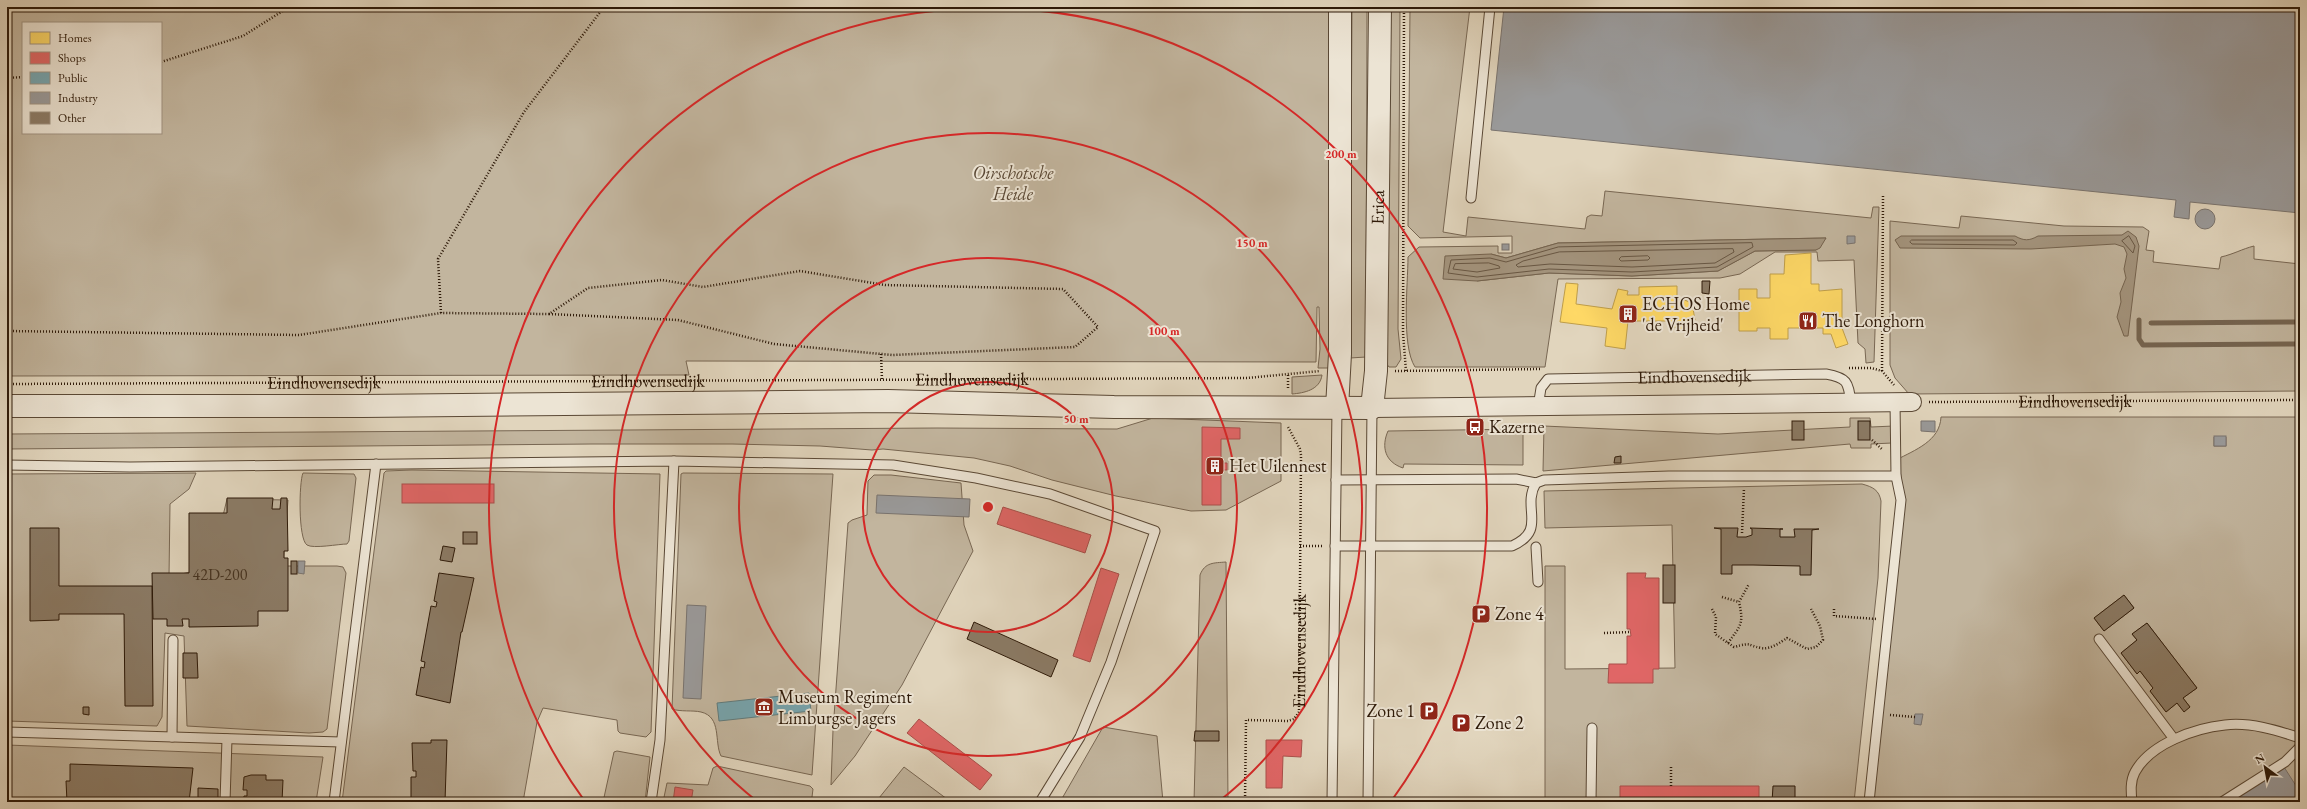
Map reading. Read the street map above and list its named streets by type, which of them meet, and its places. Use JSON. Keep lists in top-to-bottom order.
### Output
{
  "streets": {
    "street": ["Erica", "Eindhovensedijk"]
  },
  "crossings": [
    ["Erica", "Eindhovensedijk"]
  ],
  "parks": ["Oirschotsche Heide"],
  "places": {
    "building": ["ECHOS Home 'de Vrijheid'", "Het Uilennest"],
    "restaurant": ["The Longhorn"],
    "bus stop": ["Kazerne"],
    "parking": ["Zone 4", "Zone 1", "Zone 2"],
    "museum": ["Museum Regiment Limburgse Jagers"]
  },
  "house_numbers": ["42D-200"],
  "legend": [
    "Homes",
    "Shops",
    "Public",
    "Industry",
    "Other"
  ],
  "north": "top left",
  "rings": [
    "200 m",
    "150 m",
    "100 m",
    "50 m"
  ]
}
